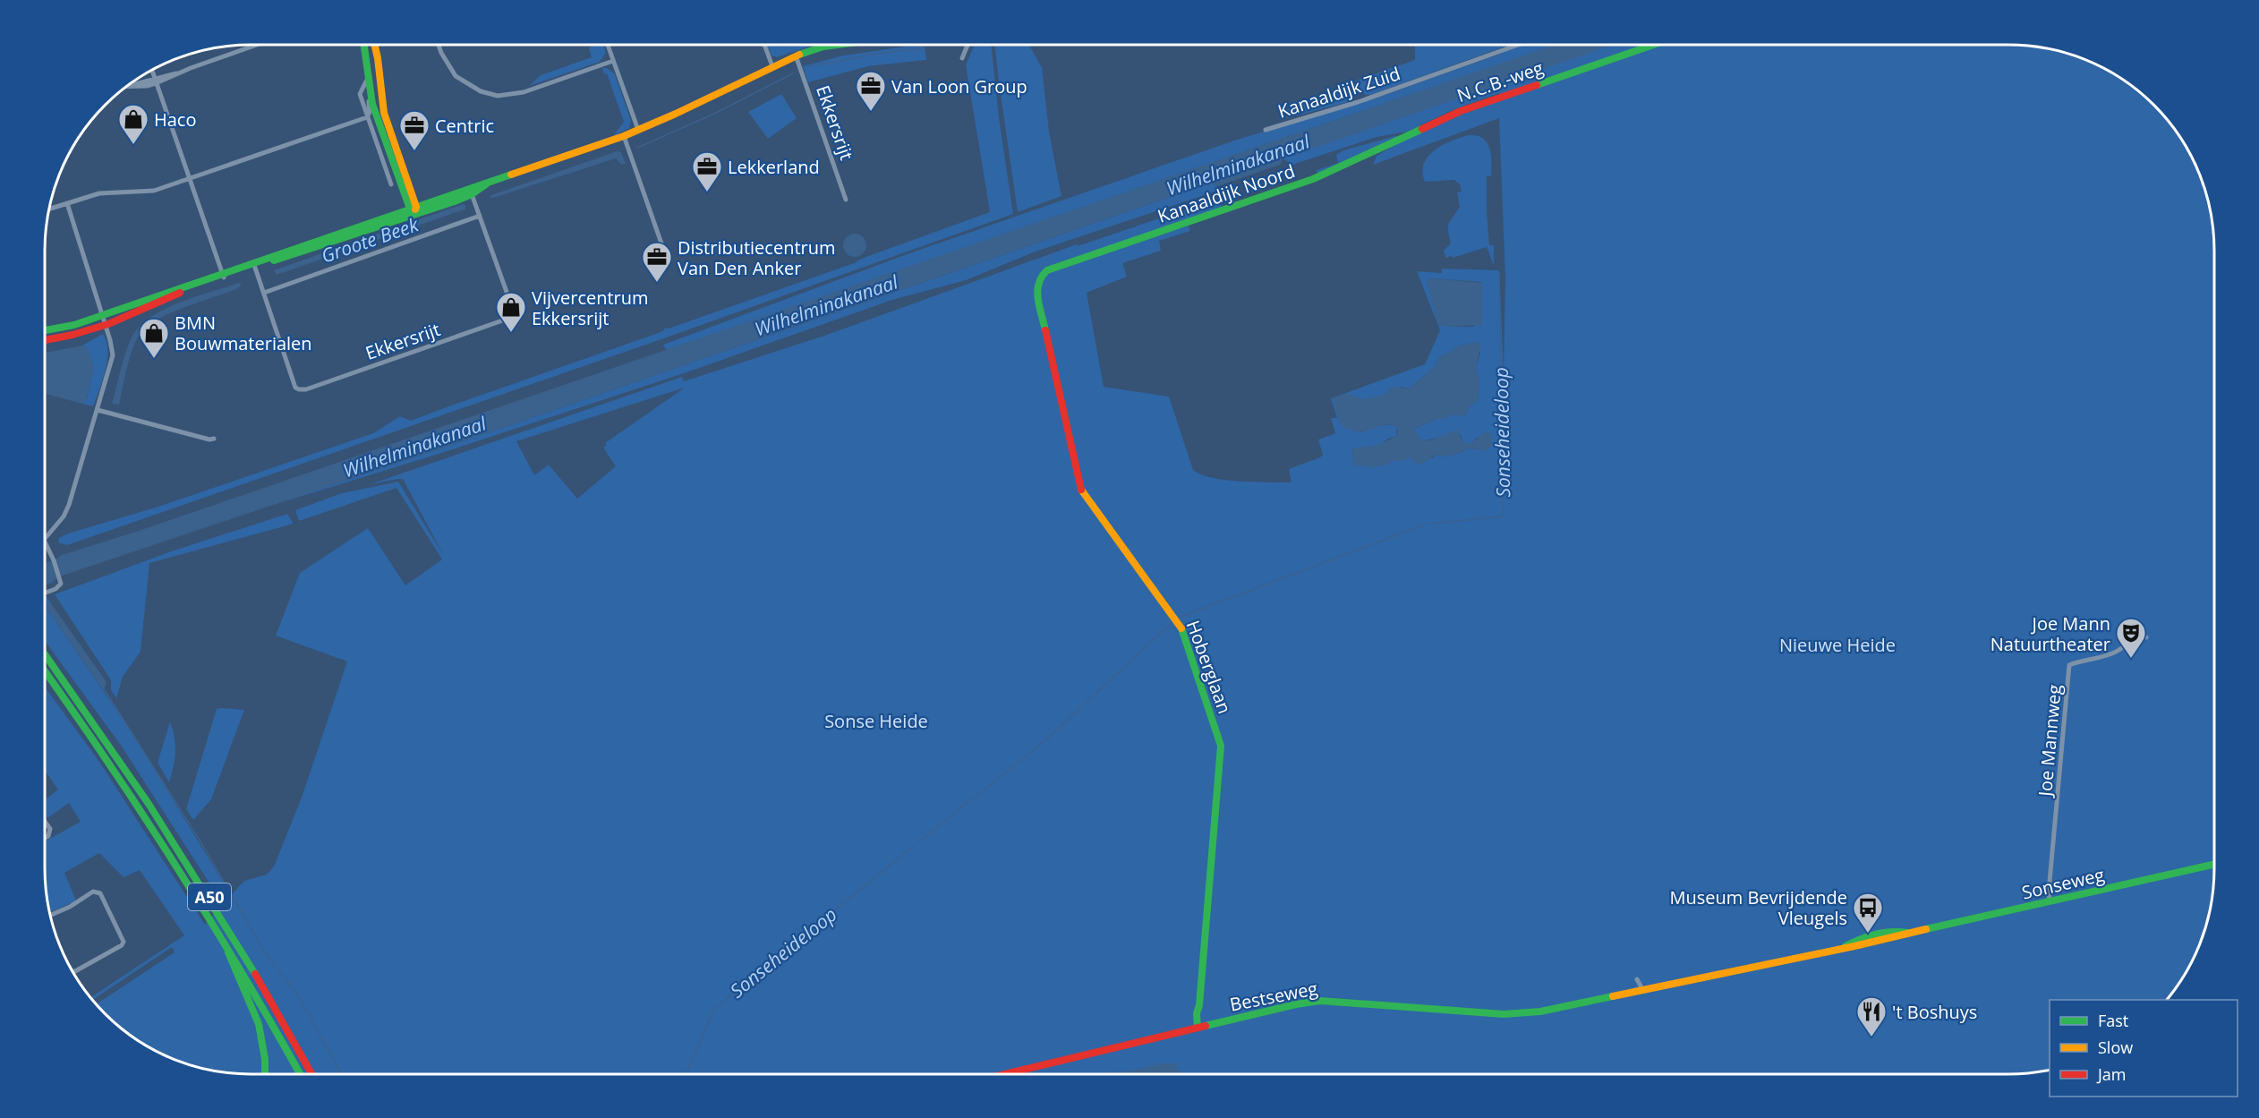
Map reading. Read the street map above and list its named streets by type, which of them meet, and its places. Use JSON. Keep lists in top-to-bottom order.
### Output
{
  "streets": {
    "main road": [
      "N.C.B.-weg",
      "Kanaaldijk Noord",
      "Hoberglaan",
      "Sonseweg",
      "A50",
      "Bestseweg"
    ],
    "street": ["Kanaaldijk Zuid", "Ekkersrijt", "Joe Mannweg"]
  },
  "crossings": [
    ["N.C.B.-weg", "Kanaaldijk Noord"],
    ["Kanaaldijk Noord", "Hoberglaan"],
    ["Hoberglaan", "Bestseweg"],
    ["Joe Mannweg", "Sonseweg"],
    ["Sonseweg", "Bestseweg"]
  ],
  "water": ["Wilhelminakanaal", "Groote Beek", "Sonseheideloop"],
  "parks": ["Nieuwe Heide", "Sonse Heide"],
  "places": {
    "office": [
      "Van Loon Group",
      "Centric",
      "Lekkerland",
      "Distributiecentrum Van Den Anker"
    ],
    "shop": ["Haco", "Vijvercentrum Ekkersrijt", "BMN Bouwmaterialen"],
    "theatre": ["Joe Mann Natuurtheater"],
    "bus stop": ["Museum Bevrijdende Vleugels"],
    "restaurant": ["'t Boshuys"]
  },
  "legend": ["Fast", "Slow", "Jam"]
}
